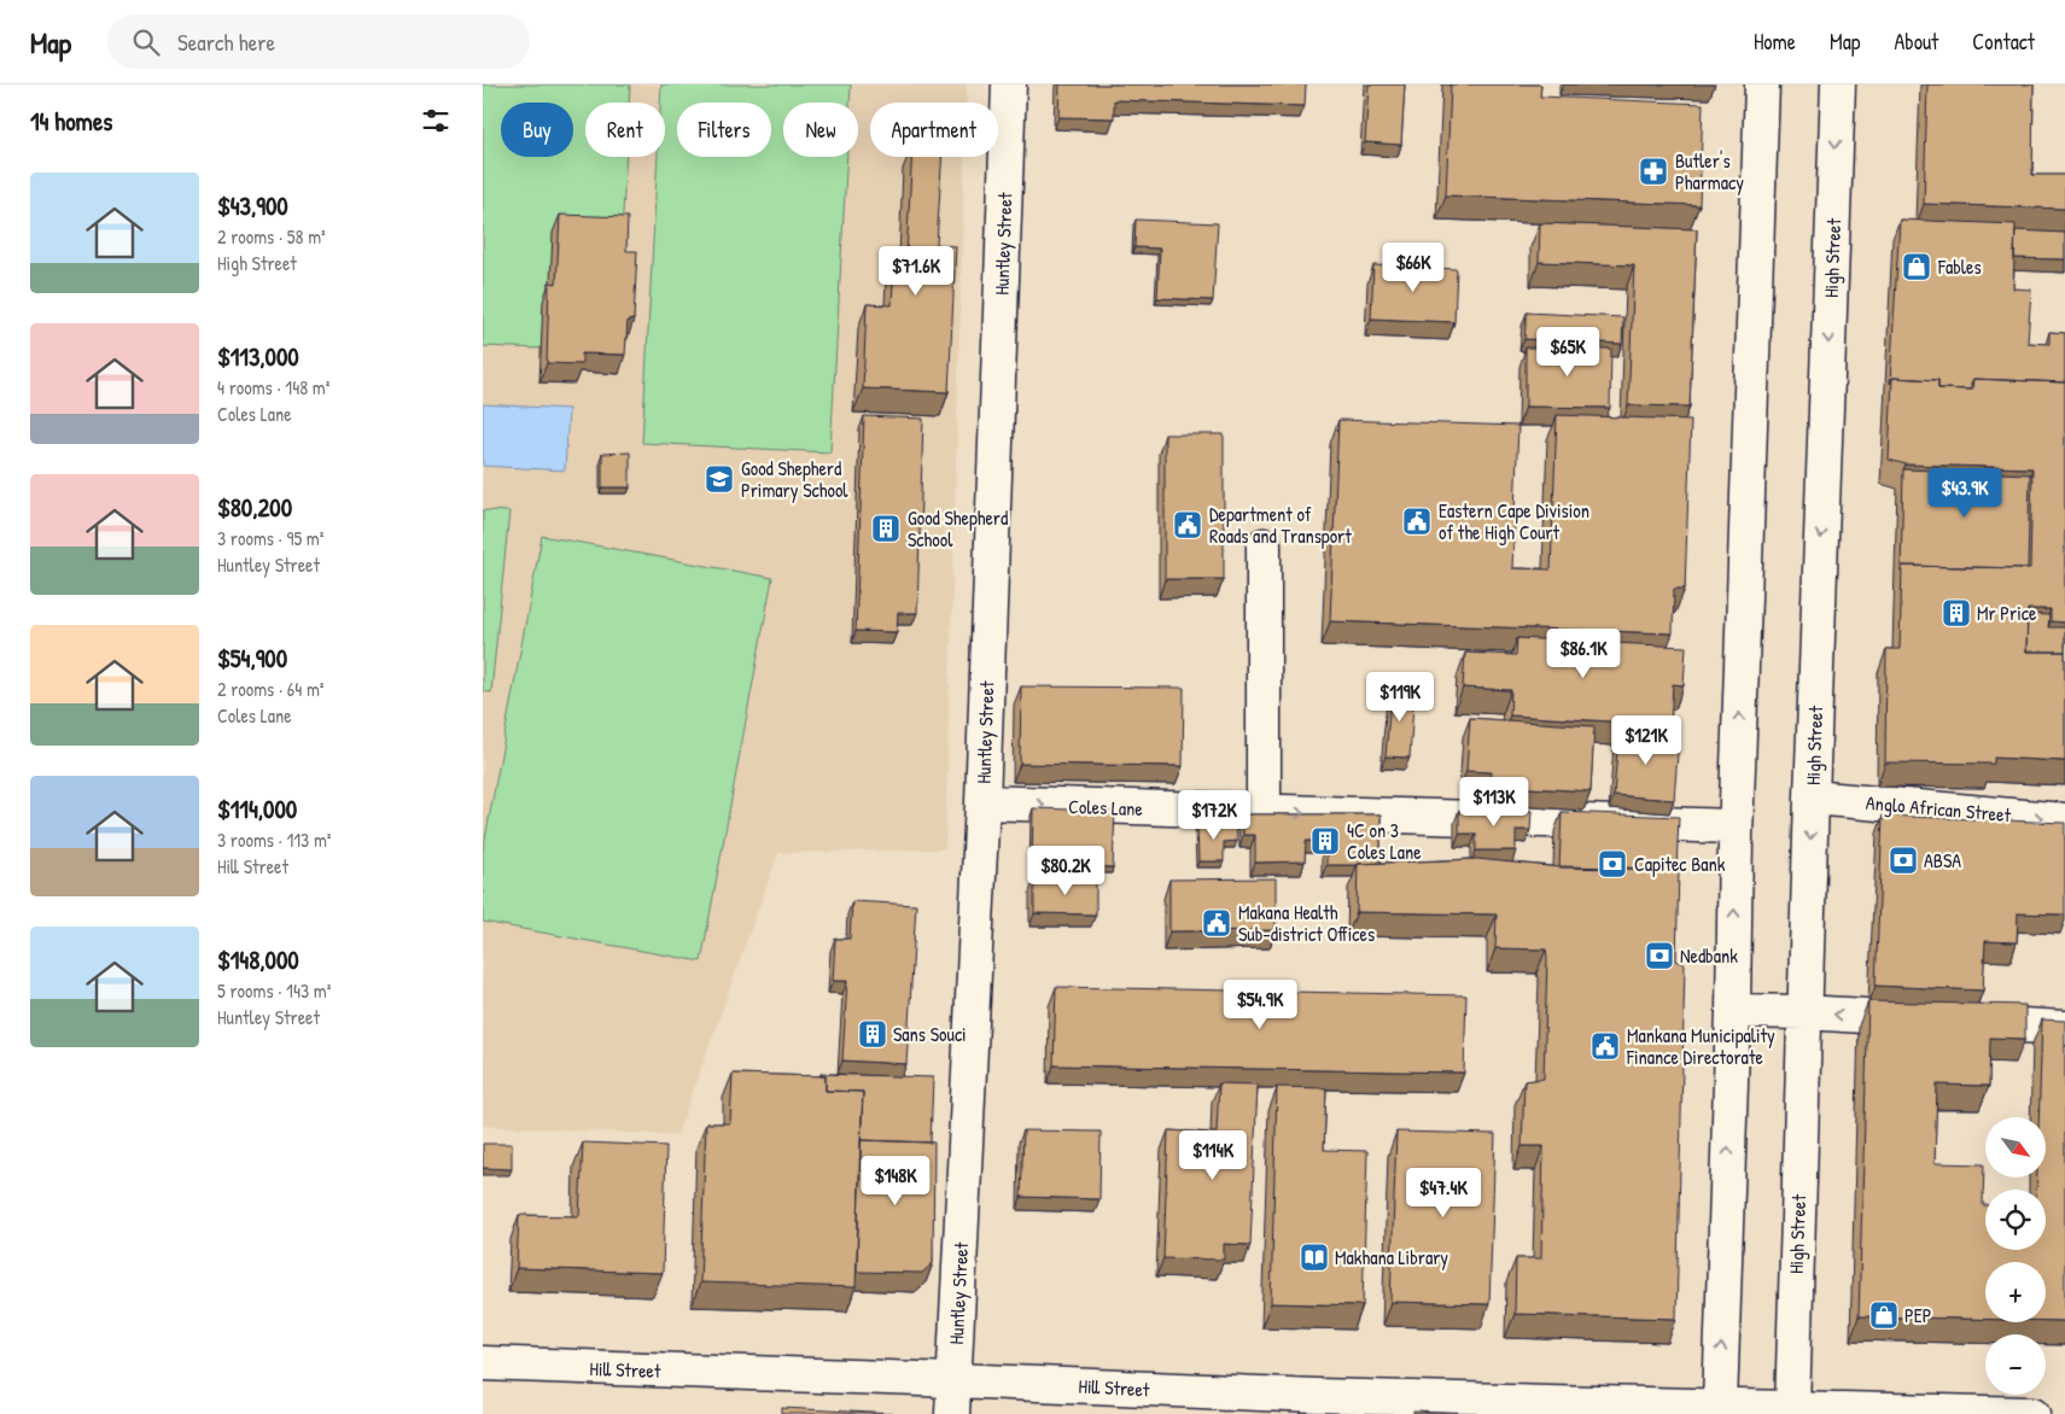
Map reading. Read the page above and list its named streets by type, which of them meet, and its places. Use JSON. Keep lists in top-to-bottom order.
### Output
{
  "streets": {
    "street": [
      "Huntley Street",
      "High Street",
      "Coles Lane",
      "Anglo African Street",
      "Hill Street"
    ]
  },
  "crossings": [
    ["Huntley Street", "Coles Lane"],
    ["Huntley Street", "Hill Street"],
    ["High Street", "Anglo African Street"],
    ["High Street", "Hill Street"]
  ],
  "one_way": ["Coles Lane"],
  "places": {
    "pharmacy": ["Butler's Pharmacy"],
    "shop": ["Fables", "PEP"],
    "school or university": ["Good Shepherd Primary School"],
    "public building": [
      "Eastern Cape Division of the High Court",
      "Department of Roads and Transport",
      "Makana Health Sub-district Offices",
      "Mankana Municipality Finance Directorate"
    ],
    "building": [
      "Good Shepherd School",
      "Mr Price",
      "4C on 3 Coles Lane",
      "Sans Souci"
    ],
    "bank": ["ABSA", "Capitec Bank", "Nedbank"],
    "library": ["Makhana Library"]
  },
  "north": "bottom right",
  "page": {
    "header": "Map",
    "search": "Search here",
    "nav": [
      "Home",
      "Map",
      "About",
      "Contact"
    ],
    "heading": "14 homes",
    "chip": [
      "Buy",
      "Rent",
      "Filters",
      "New",
      "Apartment"
    ],
    "list": [
      {
        "name": "$43,900",
        "note": "2 rooms · 58 m² · High Street"
      },
      {
        "name": "$113,000",
        "note": "4 rooms · 148 m² · Coles Lane"
      },
      {
        "name": "$80,200",
        "note": "3 rooms · 95 m² · Huntley Street"
      },
      {
        "name": "$54,900",
        "note": "2 rooms · 64 m² · Coles Lane"
      },
      {
        "name": "$114,000",
        "note": "3 rooms · 113 m² · Hill Street"
      },
      {
        "name": "$148,000",
        "note": "5 rooms · 143 m² · Huntley Street"
      }
    ],
    "price": [
      "$66K",
      "$71.6K",
      "$65K",
      "$43.9K",
      "$86.1K",
      "$119K",
      "$121K",
      "$113K",
      "$172K",
      "$80.2K",
      "$54.9K",
      "$114K",
      "$148K",
      "$47.4K"
    ],
    "map_buttons": ["+", "−"]
  }
}
